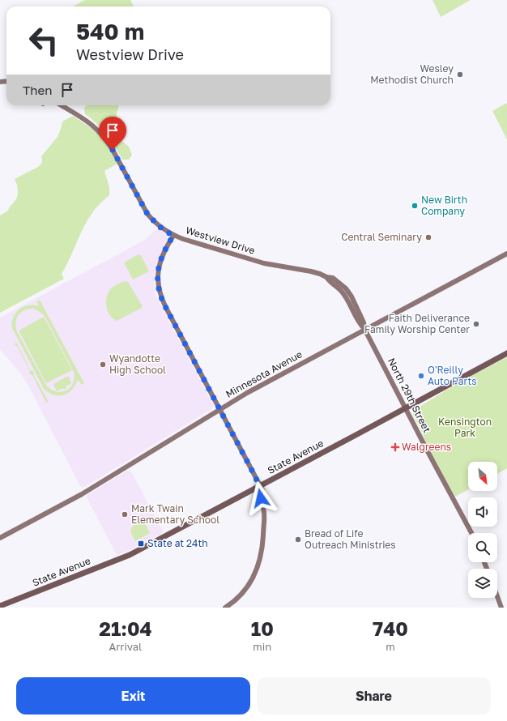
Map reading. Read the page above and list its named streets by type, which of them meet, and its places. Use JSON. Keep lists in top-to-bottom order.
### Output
{
  "streets": {
    "main road": [
      "Westview Drive",
      "Minnesota Avenue",
      "North 29th Street",
      "State Avenue"
    ]
  },
  "crossings": [
    ["Westview Drive", "Minnesota Avenue"],
    ["Westview Drive", "North 29th Street"],
    ["Minnesota Avenue", "North 29th Street"],
    ["North 29th Street", "State Avenue"]
  ],
  "parks": ["Kensington Park"],
  "places": {
    "other": [
      "Wesley Methodist Church",
      "New Birth Company",
      "Central Seminary",
      "Faith Deliverance Family Worship Center",
      "Wyandotte High School",
      "O'Reilly Auto Parts",
      "Mark Twain Elementary School",
      "Bread of Life Outreach Ministries"
    ],
    "health": ["Walgreens"],
    "transit": ["State at 24th"]
  },
  "north": "bottom right",
  "page": {
    "turn": ["540 m", "Westview Drive"],
    "then": "Then",
    "eta": [
      "21:04",
      "Arrival",
      "10",
      "min",
      "740",
      "m"
    ],
    "buttons": ["Exit", "Share"]
  }
}
